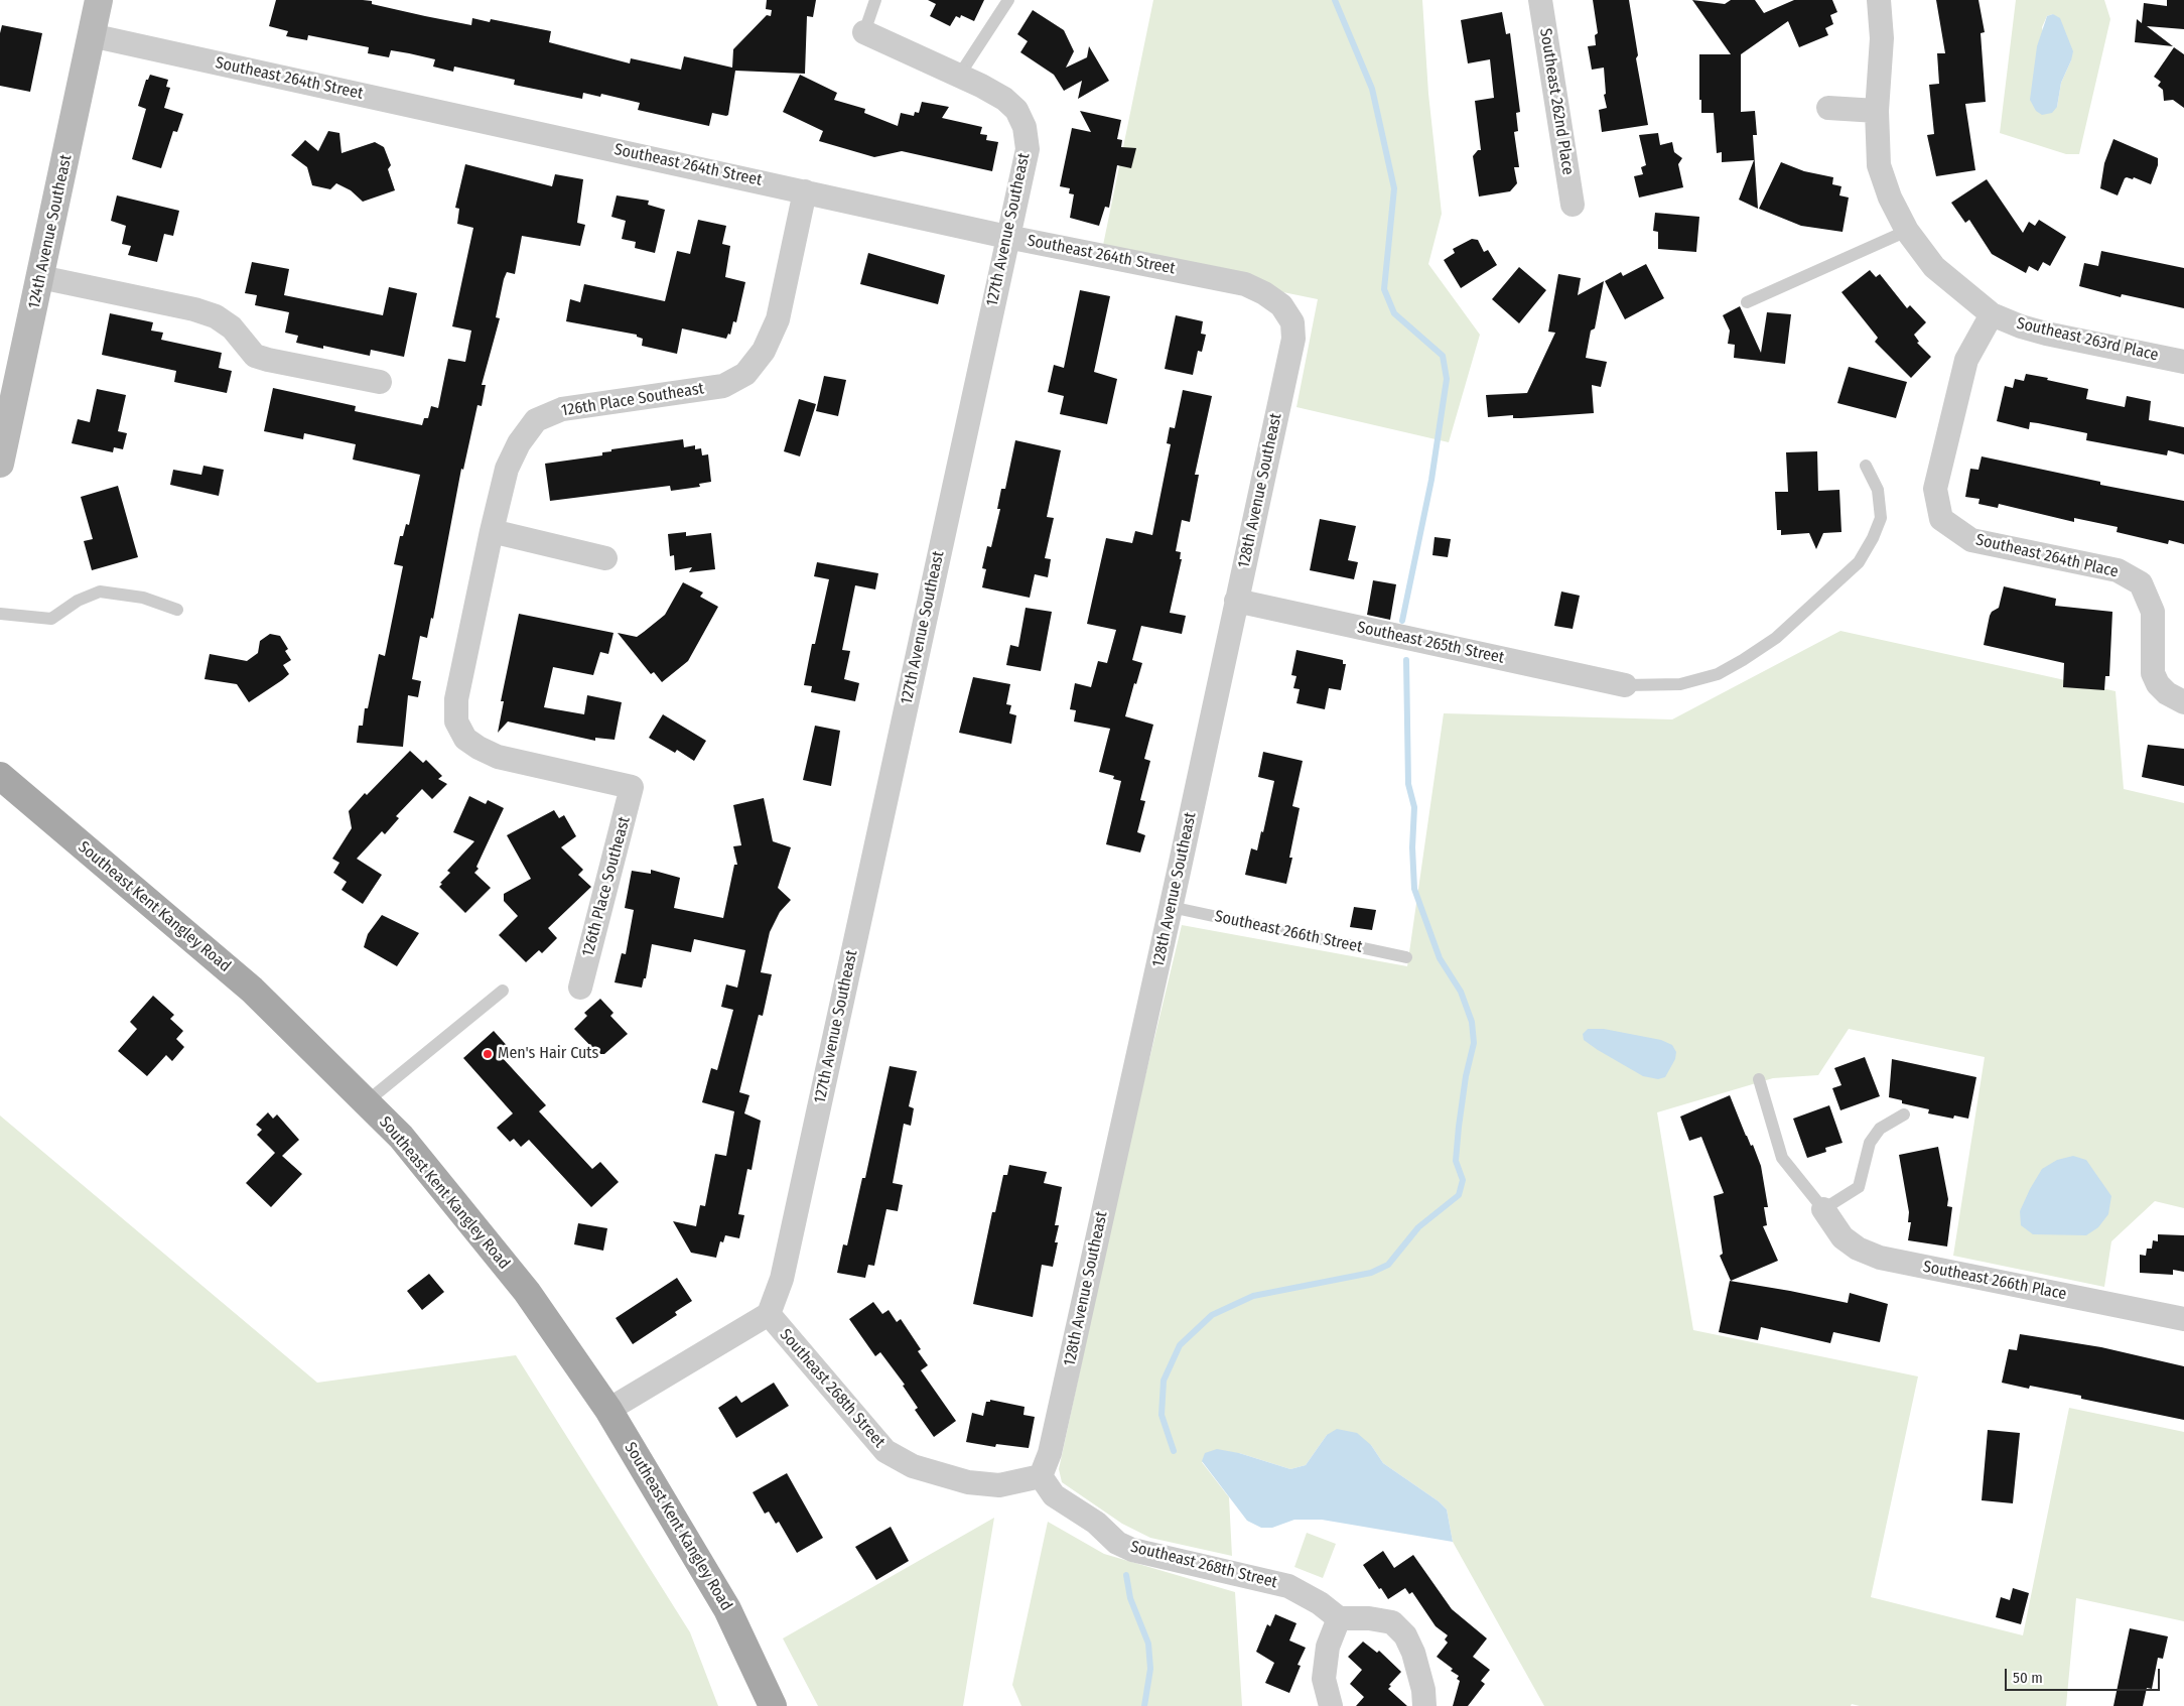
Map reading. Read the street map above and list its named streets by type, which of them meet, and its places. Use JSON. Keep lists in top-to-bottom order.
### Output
{
  "streets": {
    "main road": ["Southeast Kent Kangley Road"],
    "street": [
      "Southeast 264th Street",
      "Southeast 262nd Place",
      "127th Avenue Southeast",
      "124th Avenue Southeast",
      "Southeast 263rd Place",
      "126th Place Southeast",
      "128th Avenue Southeast",
      "Southeast 264th Place",
      "Southeast 265th Street",
      "Southeast 266th Place",
      "Southeast 268th Street"
    ],
    "lane": ["Southeast 266th Street"]
  },
  "crossings": [
    ["Southeast 264th Street", "127th Avenue Southeast"],
    ["Southeast 264th Street", "124th Avenue Southeast"],
    ["Southeast 264th Street", "126th Place Southeast"],
    ["Southeast 264th Street", "128th Avenue Southeast"],
    ["127th Avenue Southeast", "Southeast 268th Street"],
    ["Southeast 263rd Place", "Southeast 264th Place"],
    ["128th Avenue Southeast", "Southeast 265th Street"],
    ["128th Avenue Southeast", "Southeast 266th Street"],
    ["128th Avenue Southeast", "Southeast 268th Street"],
    ["Southeast Kent Kangley Road", "Southeast 268th Street"]
  ],
  "places": ["Men's Hair Cuts"],
  "scale_bar": "50 m"
}
